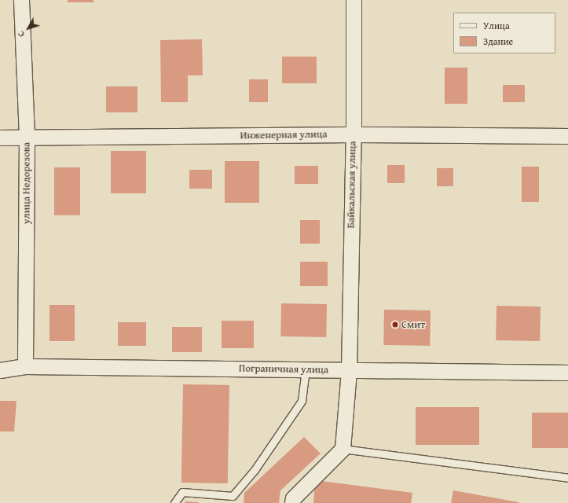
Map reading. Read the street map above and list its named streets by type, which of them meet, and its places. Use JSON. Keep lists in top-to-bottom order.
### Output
{
  "streets": {
    "street": [
      "Инженерная улица",
      "улица Недорезова",
      "Байкальская улица",
      "Пограничная улица"
    ]
  },
  "crossings": [
    ["Инженерная улица", "улица Недорезова"],
    ["Инженерная улица", "Байкальская улица"],
    ["улица Недорезова", "Пограничная улица"],
    ["Байкальская улица", "Пограничная улица"]
  ],
  "places": ["Смит"],
  "legend": ["Улица", "Здание"],
  "north": "bottom left"
}
